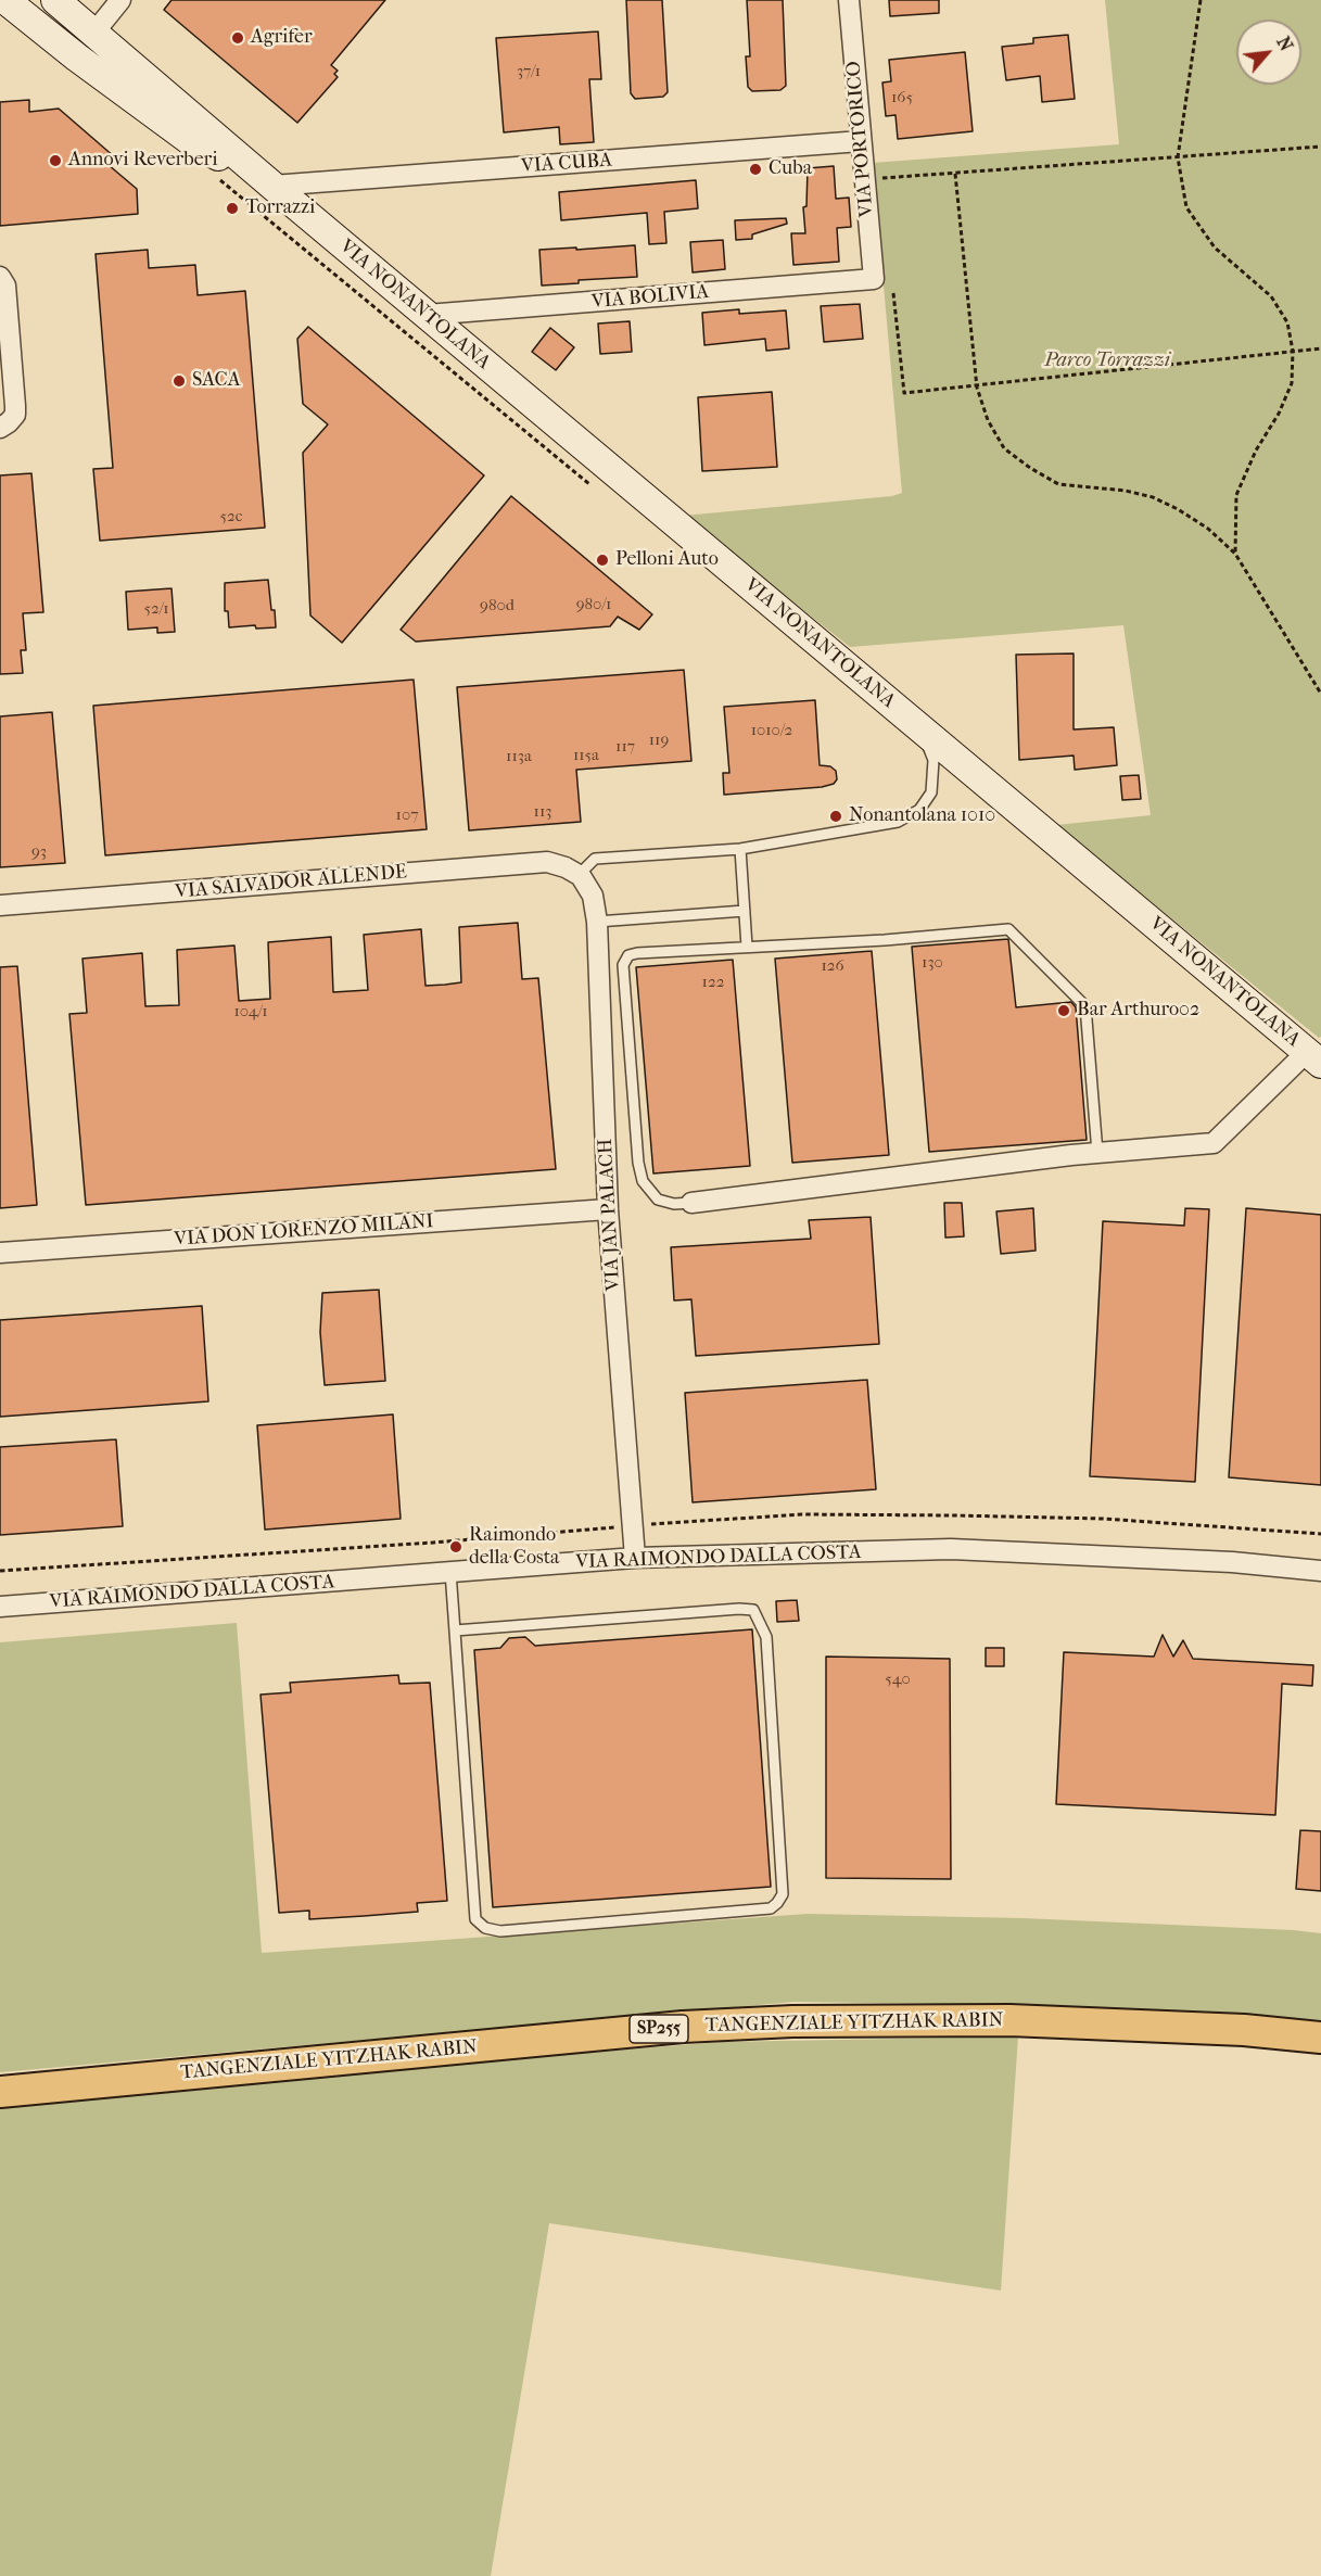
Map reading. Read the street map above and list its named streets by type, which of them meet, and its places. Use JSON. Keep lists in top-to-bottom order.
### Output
{
  "streets": {
    "main road": ["VIA NONANTOLANA", "TANGENZIALE YITZHAK RABIN", "SP255"],
    "street": [
      "VIA PORTORICO",
      "VIA CUBA",
      "VIA BOLIVIA",
      "VIA SALVADOR ALLENDE",
      "VIA JAN PALACH",
      "VIA DON LORENZO MILANI",
      "VIA RAIMONDO DALLA COSTA"
    ]
  },
  "crossings": [
    ["VIA PORTORICO", "VIA CUBA"],
    ["VIA PORTORICO", "VIA BOLIVIA"],
    ["VIA CUBA", "VIA NONANTOLANA"],
    ["VIA BOLIVIA", "VIA NONANTOLANA"],
    ["VIA SALVADOR ALLENDE", "VIA JAN PALACH"],
    ["VIA JAN PALACH", "VIA DON LORENZO MILANI"],
    ["VIA JAN PALACH", "VIA RAIMONDO DALLA COSTA"]
  ],
  "parks": ["Parco Torrazzi"],
  "places": [
    "Agrifer",
    "Annovi Reverberi",
    "Cuba",
    "Torrazzi",
    "SACA",
    "Pelloni Auto",
    "Nonantolana 1010",
    "Bar Arthuro02",
    "Raimondo della Costa"
  ],
  "house_numbers": [
    "37/1",
    "165",
    "52c",
    "980/1",
    "980d",
    "52/1",
    "1010/2",
    "119",
    "117",
    "115a",
    "113a",
    "113",
    "107",
    "93",
    "130",
    "126",
    "122",
    "104/1",
    "540"
  ],
  "north": "top right"
}
